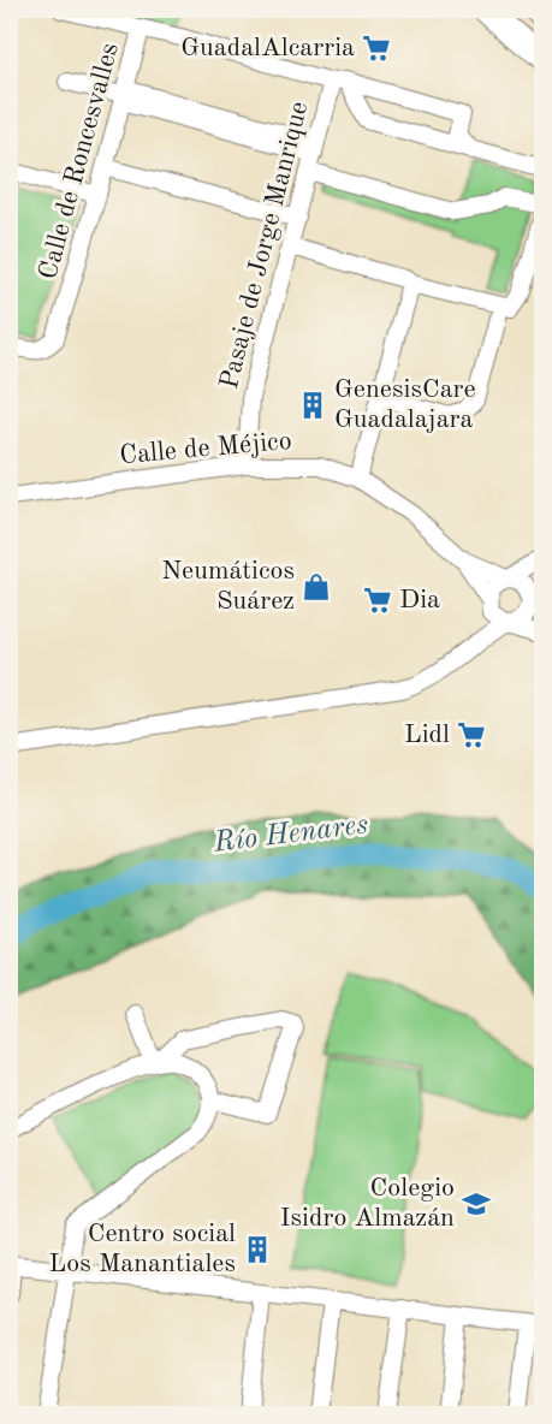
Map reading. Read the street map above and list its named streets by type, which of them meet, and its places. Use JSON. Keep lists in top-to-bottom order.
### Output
{
  "streets": {
    "street": ["Calle de Roncesvalles", "Pasaje de Jorge Manrique", "Calle de Méjico"]
  },
  "crossings": [
    ["Pasaje de Jorge Manrique", "Calle de Méjico"]
  ],
  "water": ["Río Henares"],
  "places": {
    "supermarket": ["GuadalAlcarria", "Dia", "Lidl"],
    "building": ["GenesisCare Guadalajara", "Centro social Los Manantiales"],
    "shop": ["Neumáticos Suárez"],
    "school or university": ["Colegio Isidro Almazán"]
  }
}
